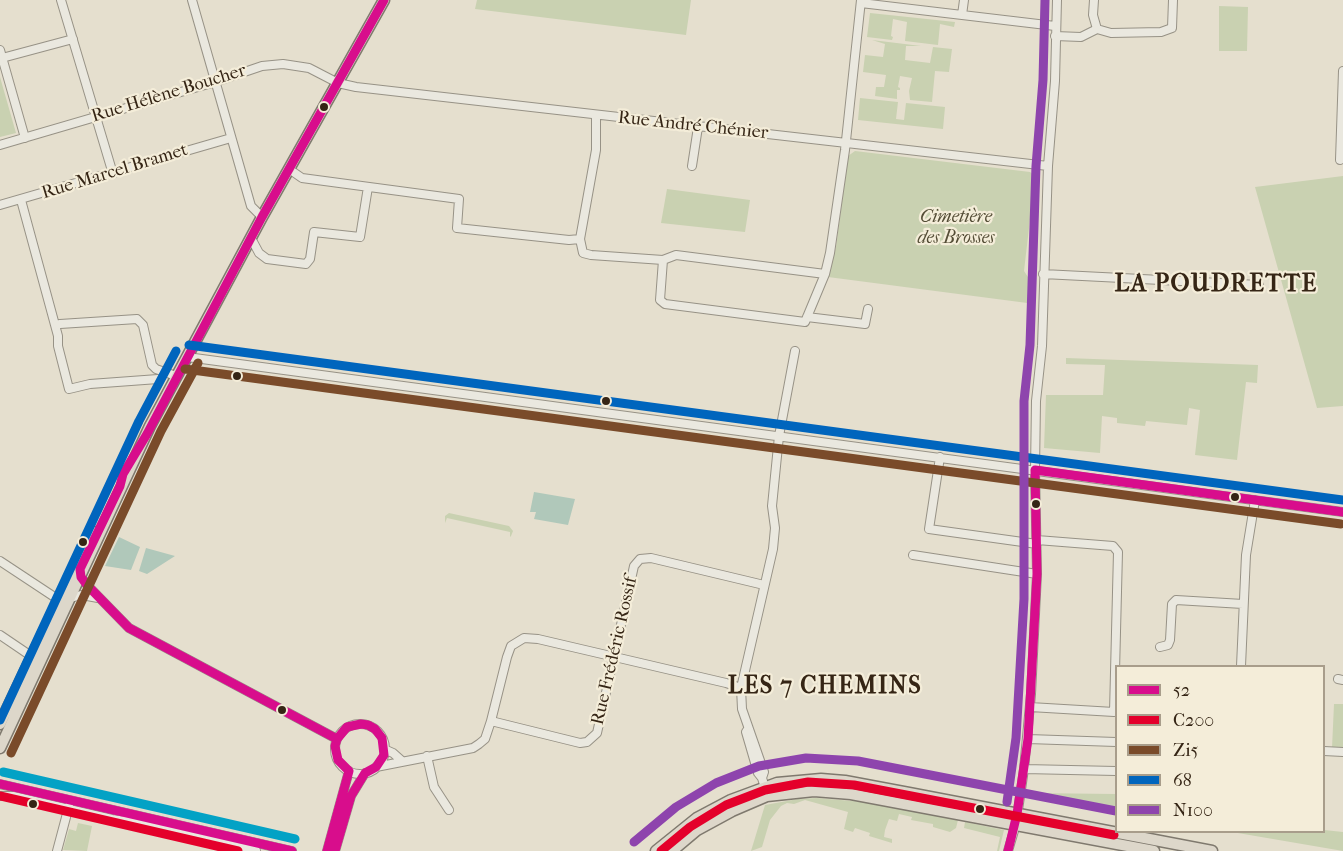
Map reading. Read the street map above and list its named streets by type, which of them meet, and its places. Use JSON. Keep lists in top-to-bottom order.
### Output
{
  "streets": {
    "street": [
      "Rue Hélène Boucher",
      "Rue André Chénier",
      "Rue Marcel Bramet",
      "Rue Frédéric Rossif"
    ]
  },
  "crossings": [
    ["Rue Hélène Boucher", "Rue André Chénier"]
  ],
  "districts": ["LA POUDRETTE", "LES 7 CHEMINS"],
  "parks": ["Cimetière des Brosses"],
  "lines": [
    "transit line 52",
    "transit line N100",
    "transit line 68",
    "transit line Zi5",
    "transit line C200"
  ],
  "legend": [
    "52",
    "C200",
    "Zi5",
    "68",
    "N100"
  ]
}
